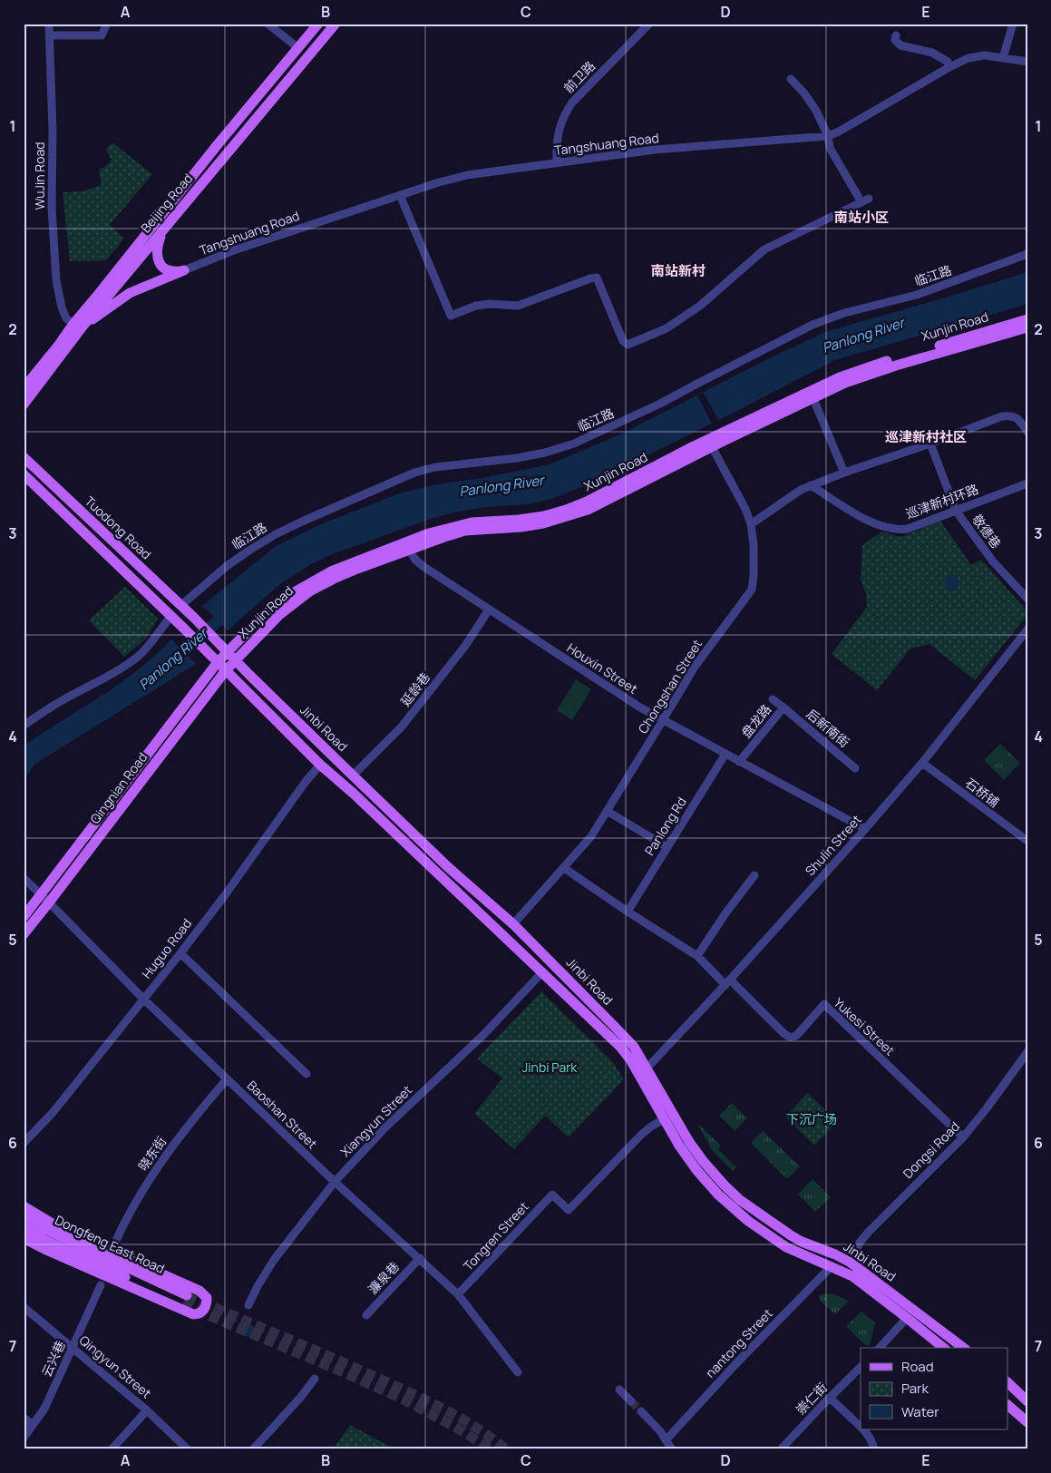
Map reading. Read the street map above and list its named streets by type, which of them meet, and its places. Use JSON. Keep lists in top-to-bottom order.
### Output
{
  "streets": {
    "main road": [
      "Beijing Road",
      "Xunjin Road",
      "Tuodong Road",
      "Jinbi Road",
      "Qingnian Road",
      "Dongfeng East Road"
    ],
    "street": [
      "前卫路",
      "Tangshuang Road",
      "WuJin Road",
      "临江路",
      "巡津新村环路",
      "敬德巷",
      "Houxin Street",
      "Chongshan Street",
      "延龄巷",
      "盘龙路",
      "后新南街",
      "石桥铺",
      "Panlong Rd",
      "Shulin Street",
      "Huguo Road",
      "Yukesi Street",
      "Baoshan Street",
      "Xiangyun Street",
      "Dongsi Road",
      "晓东街",
      "Tongren Street",
      "濂泉巷",
      "nantong Street",
      "云兴巷",
      "Qingyun Street",
      "崇仁街"
    ]
  },
  "crossings": [
    ["前卫路", "Tangshuang Road"],
    ["WuJin Road", "Beijing Road"],
    ["临江路", "Tuodong Road"],
    ["Xunjin Road", "Houxin Street"],
    ["Xunjin Road", "Chongshan Street"],
    ["Xunjin Road", "Jinbi Road"],
    ["Xunjin Road", "Qingnian Road"],
    ["巡津新村环路", "敬德巷"],
    ["Tuodong Road", "Jinbi Road"],
    ["Houxin Street", "Chongshan Street"],
    ["Houxin Street", "延龄巷"],
    ["Houxin Street", "盘龙路"],
    ["Houxin Street", "Panlong Rd"],
    ["Houxin Street", "Shulin Street"],
    ["Chongshan Street", "Jinbi Road"],
    ["延龄巷", "Jinbi Road"],
    ["盘龙路", "后新南街"],
    ["Jinbi Road", "Qingnian Road"],
    ["Jinbi Road", "Shulin Street"],
    ["Jinbi Road", "Huguo Road"],
    ["Jinbi Road", "Xiangyun Street"],
    ["Jinbi Road", "Dongsi Road"],
    ["Jinbi Road", "Tongren Street"],
    ["Jinbi Road", "nantong Street"],
    ["Qingnian Road", "Baoshan Street"],
    ["石桥铺", "Shulin Street"],
    ["Shulin Street", "Yukesi Street"],
    ["Huguo Road", "Baoshan Street"],
    ["Yukesi Street", "Dongsi Road"],
    ["Baoshan Street", "Xiangyun Street"],
    ["Baoshan Street", "晓东街"],
    ["Baoshan Street", "Tongren Street"],
    ["Baoshan Street", "濂泉巷"],
    ["云兴巷", "Qingyun Street"]
  ],
  "districts": ["南站小区", "南站新村", "巡津新村社区"],
  "water": ["Panlong River"],
  "parks": ["Jinbi Park", "下沉广场"],
  "legend": ["Road", "Park", "Water"],
  "grid": {
    "columns": [
      "A",
      "B",
      "C",
      "D",
      "E"
    ],
    "rows": [
      "1",
      "2",
      "3",
      "4",
      "5",
      "6",
      "7"
    ]
  }
}
